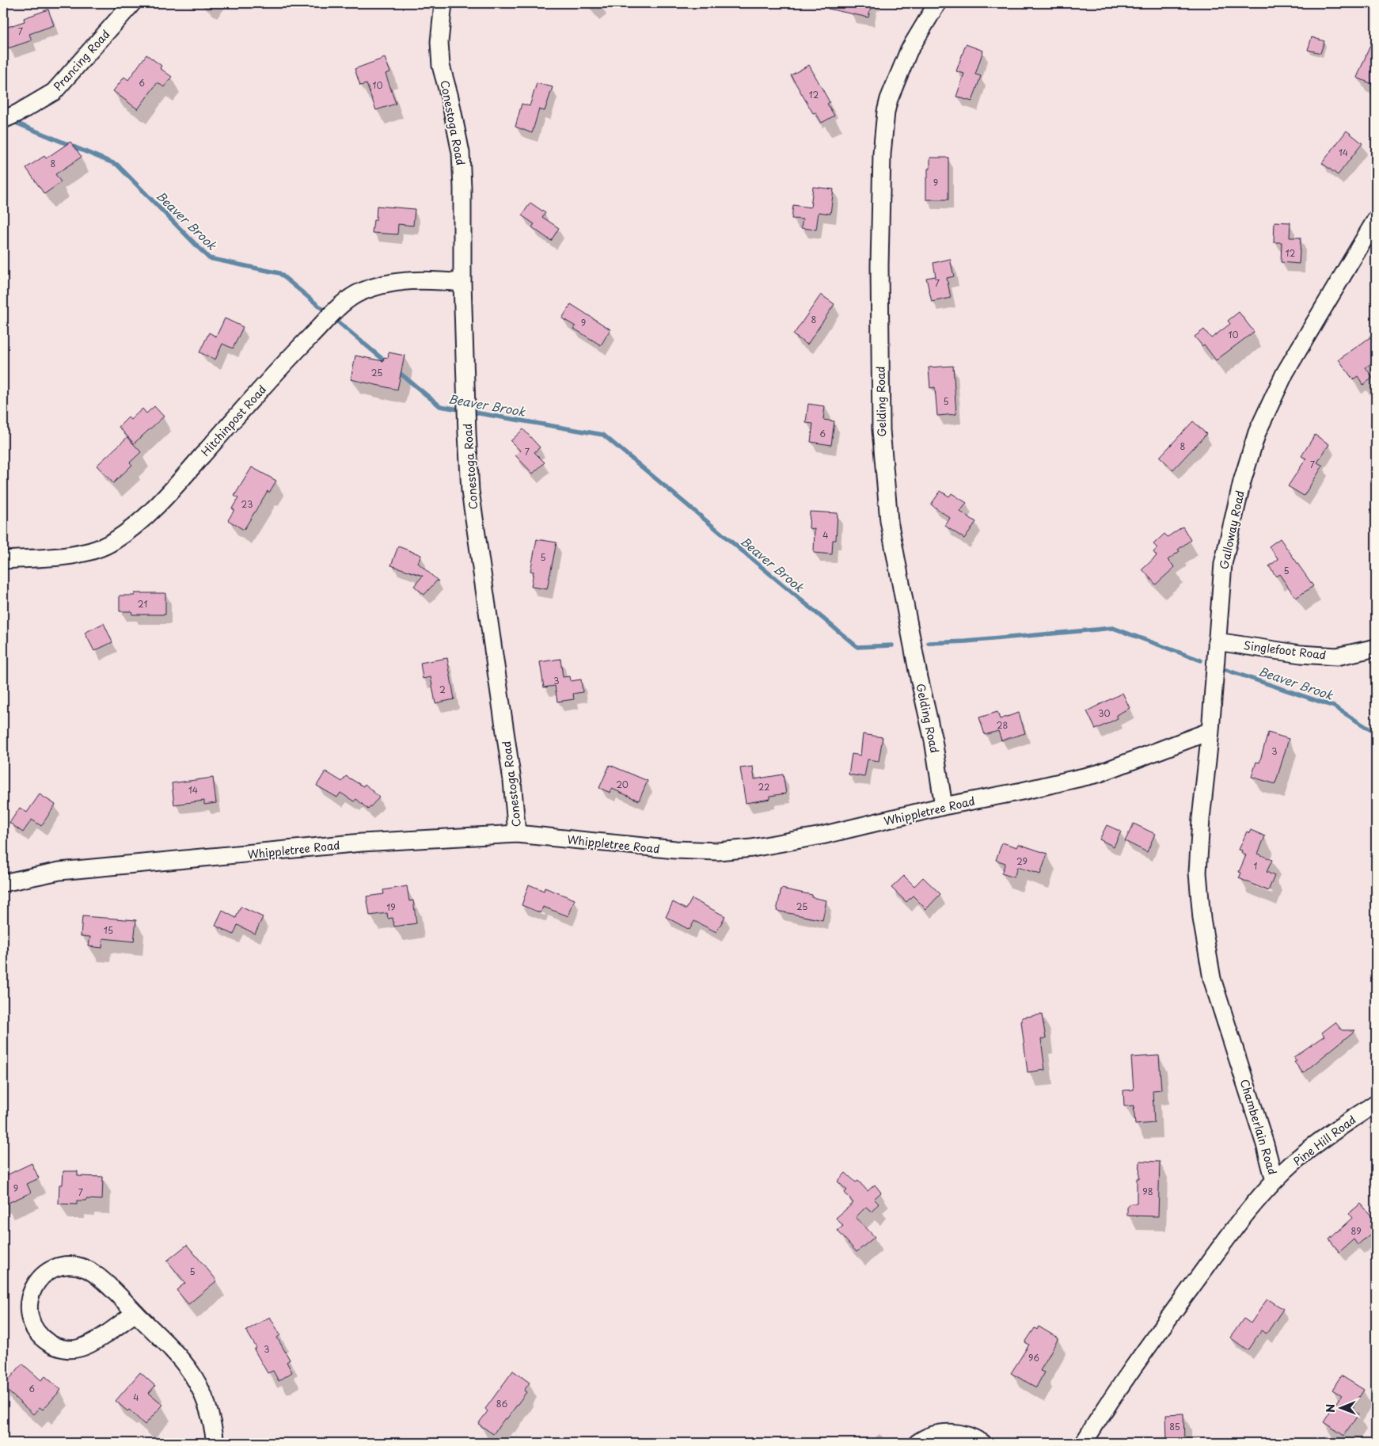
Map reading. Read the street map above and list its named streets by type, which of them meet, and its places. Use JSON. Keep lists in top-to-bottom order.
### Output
{
  "streets": {
    "street": [
      "Prancing Road",
      "Conestoga Road",
      "Gelding Road",
      "Hitchinpost Road",
      "Galloway Road",
      "Singlefoot Road",
      "Whippletree Road",
      "Chamberlain Road",
      "Pine Hill Road"
    ]
  },
  "crossings": [
    ["Conestoga Road", "Hitchinpost Road"],
    ["Conestoga Road", "Whippletree Road"],
    ["Gelding Road", "Whippletree Road"],
    ["Galloway Road", "Singlefoot Road"],
    ["Galloway Road", "Whippletree Road"],
    ["Galloway Road", "Chamberlain Road"],
    ["Chamberlain Road", "Pine Hill Road"]
  ],
  "water": ["Beaver Brook"],
  "house_numbers": [
    "7",
    "6",
    "10",
    "12",
    "14",
    "8",
    "9",
    "12",
    "7",
    "8",
    "9",
    "10",
    "25",
    "5",
    "6",
    "8",
    "7",
    "7",
    "23",
    "4",
    "5",
    "5",
    "21",
    "3",
    "2",
    "30",
    "28",
    "3",
    "20",
    "22",
    "14",
    "29",
    "1",
    "25",
    "19",
    "15",
    "9",
    "98",
    "7",
    "89",
    "5",
    "3",
    "96",
    "6",
    "4",
    "86",
    "85"
  ],
  "north": "left"
}
